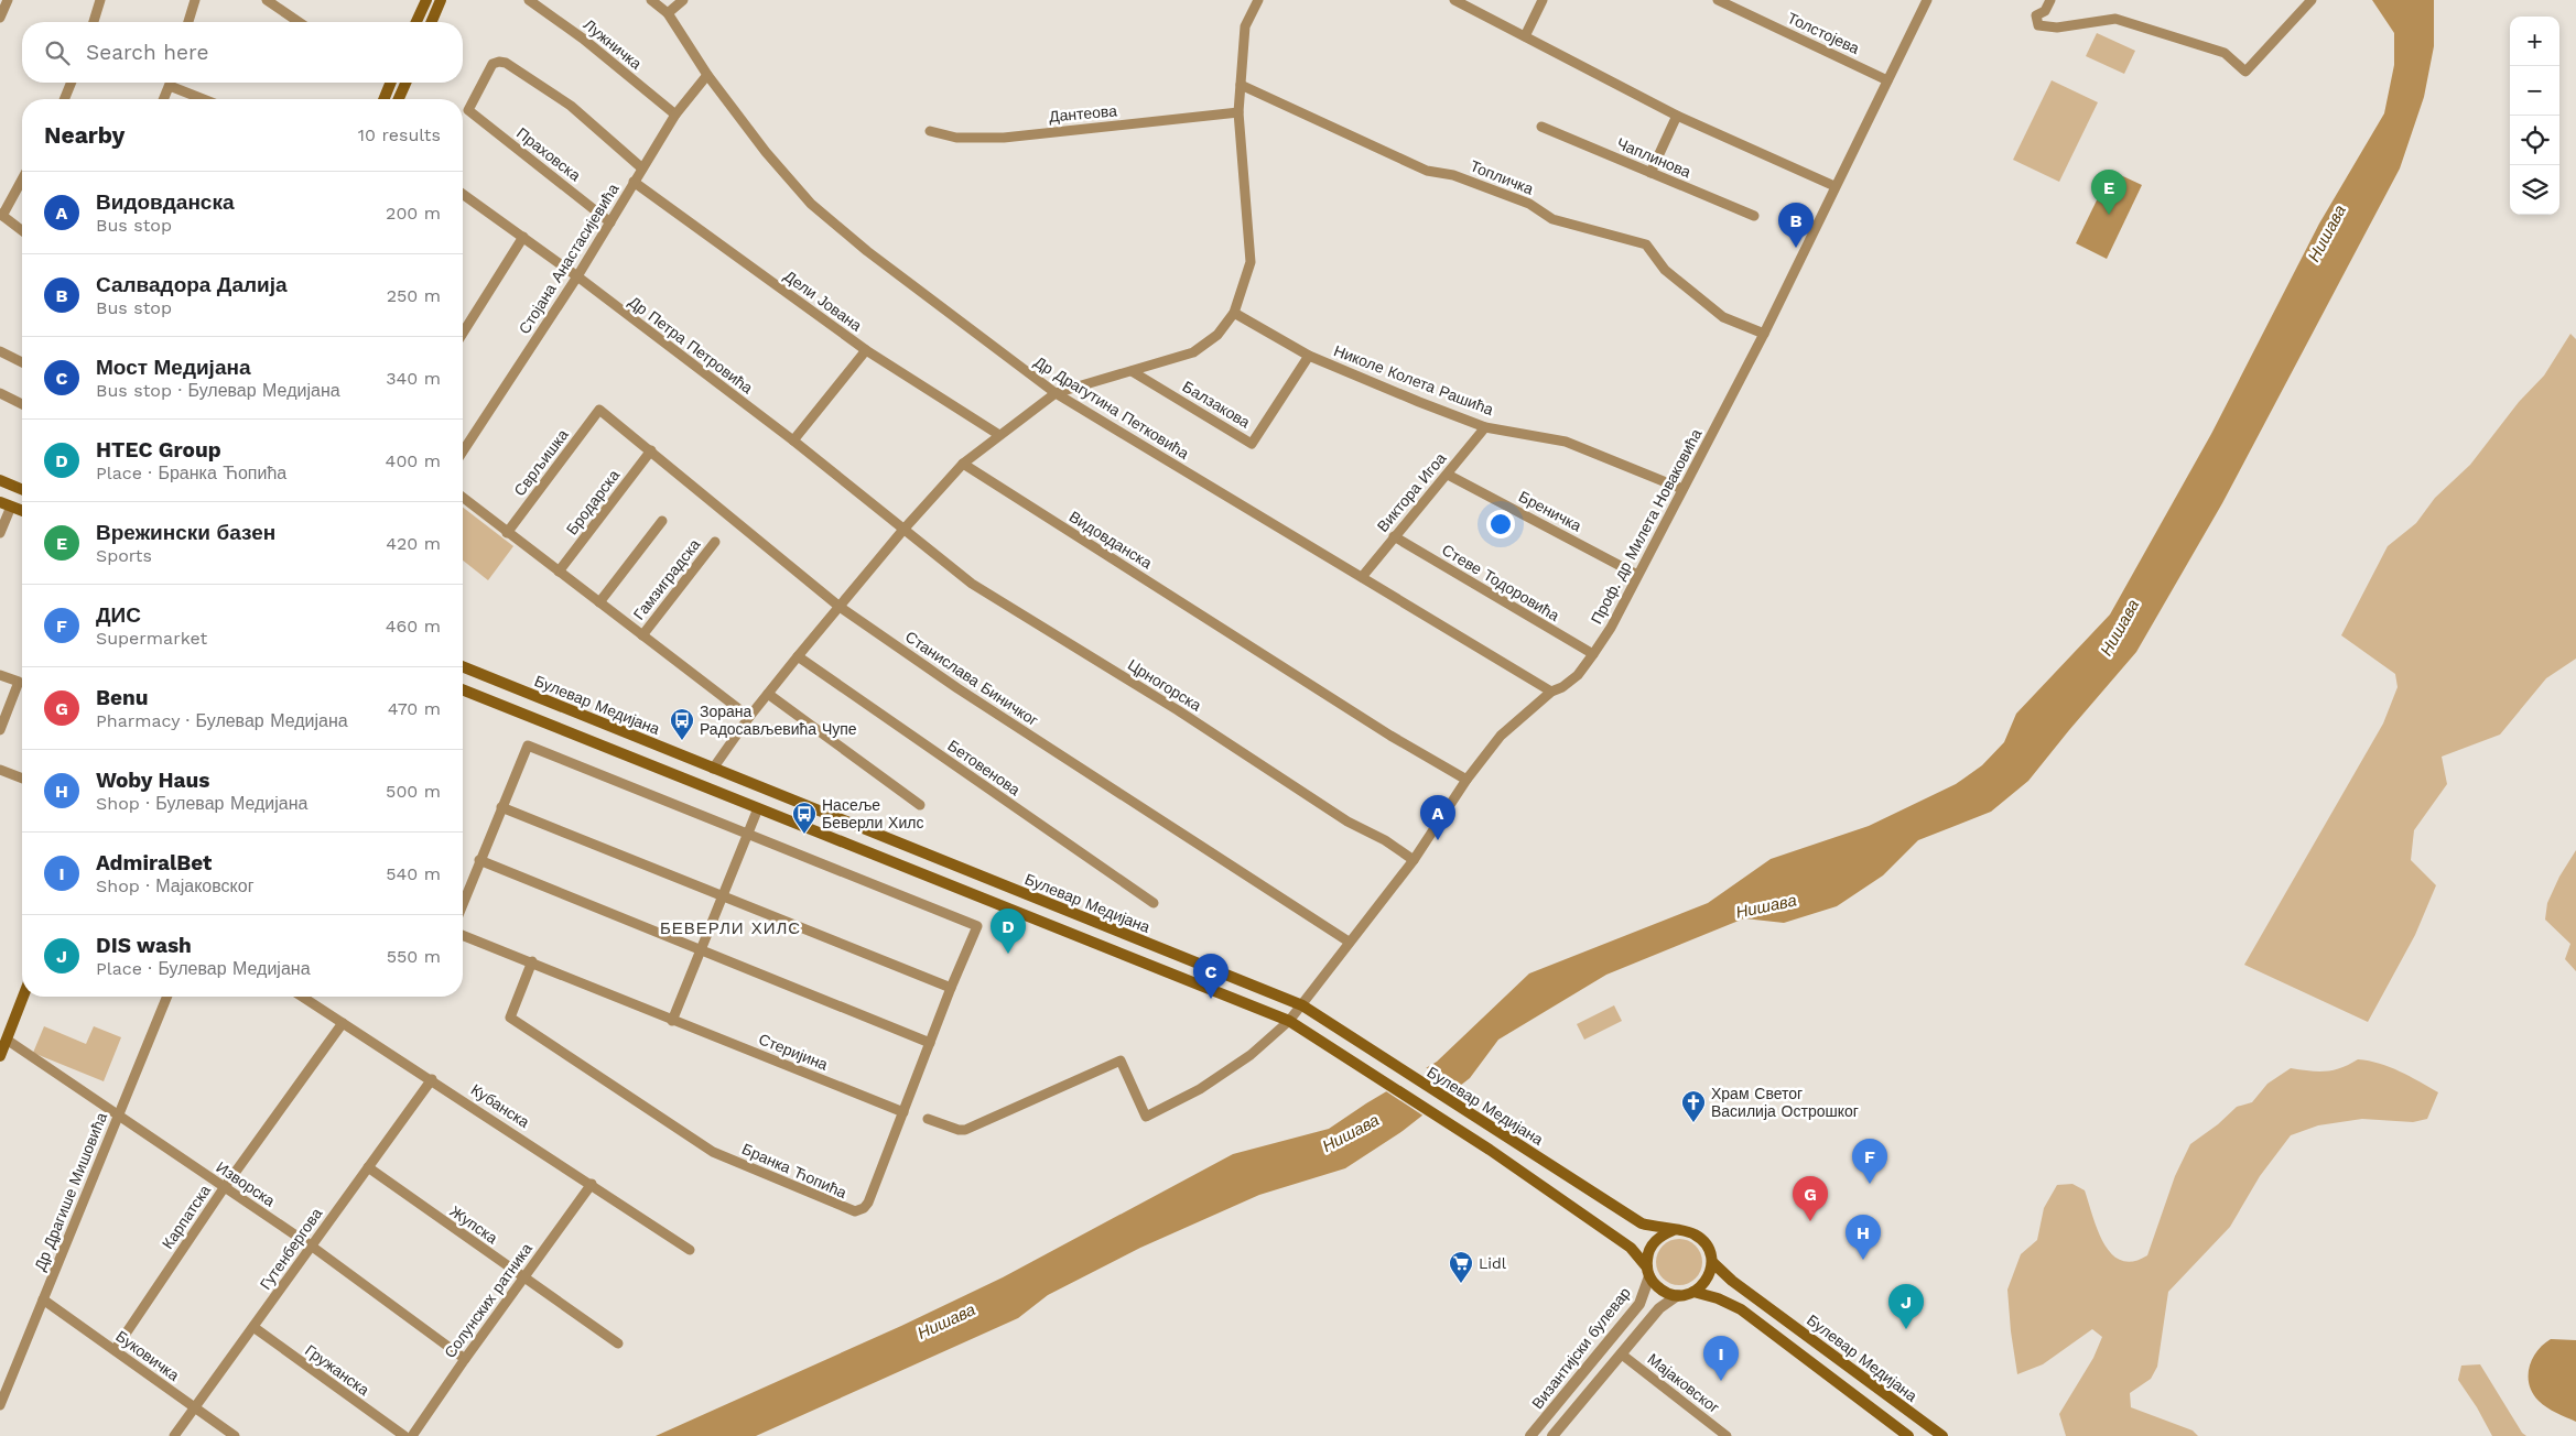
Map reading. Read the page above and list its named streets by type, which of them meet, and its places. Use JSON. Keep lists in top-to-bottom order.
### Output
{
  "streets": {
    "main road": ["Булевар Медијана"],
    "street": [
      "Толстојева",
      "Лужничка",
      "Дантеова",
      "Праховска",
      "Чаплинова",
      "Топличка",
      "Стојана Анастасијевића",
      "Дели Јована",
      "Др Петра Петровића",
      "Николе Колета Рашића",
      "Балзакова",
      "Др Драгутина Петковића",
      "Сврљишка",
      "Виктора Игоа",
      "Бродарска",
      "Бреничка",
      "Проф. др Милета Новаковића",
      "Видовданска",
      "Гамзиградска",
      "Стеве Тодоровића",
      "Станислава Биничког",
      "Црногорска",
      "Бетовенова",
      "Стеријина",
      "Кубанска",
      "Бранка Ћопића",
      "Изворска",
      "Др Драгише Мишовића",
      "Карпатска",
      "Жупска",
      "Гутенбергова",
      "Солунских ратника",
      "Византијски булевар",
      "Буковичка",
      "Гружанска",
      "Мајаковског"
    ]
  },
  "crossings": [
    ["Толстојева", "Проф. др Милета Новаковића"],
    ["Лужничка", "Стојана Анастасијевића"],
    ["Праховска", "Стојана Анастасијевића"],
    ["Топличка", "Проф. др Милета Новаковића"],
    ["Стојана Анастасијевића", "Дели Јована"],
    ["Стојана Анастасијевића", "Др Петра Петровића"],
    ["Стојана Анастасијевића", "Др Драгутина Петковића"],
    ["Др Петра Петровића", "Црногорска"],
    ["Николе Колета Рашића", "Балзакова"],
    ["Николе Колета Рашића", "Виктора Игоа"],
    ["Николе Колета Рашића", "Проф. др Милета Новаковића"],
    ["Др Драгутина Петковића", "Виктора Игоа"],
    ["Др Драгутина Петковића", "Проф. др Милета Новаковића"],
    ["Сврљишка", "Станислава Биничког"],
    ["Виктора Игоа", "Бреничка"],
    ["Виктора Игоа", "Стеве Тодоровића"],
    ["Бродарска", "Станислава Биничког"],
    ["Бреничка", "Проф. др Милета Новаковића"],
    ["Проф. др Милета Новаковића", "Видовданска"],
    ["Проф. др Милета Новаковића", "Стеве Тодоровића"],
    ["Проф. др Милета Новаковића", "Станислава Биничког"],
    ["Проф. др Милета Новаковића", "Црногорска"],
    ["Проф. др Милета Новаковића", "Булевар Медијана"],
    ["Булевар Медијана", "Византијски булевар"],
    ["Стеријина", "Бранка Ћопића"],
    ["Кубанска", "Карпатска"],
    ["Кубанска", "Гутенбергова"],
    ["Кубанска", "Солунских ратника"],
    ["Изворска", "Др Драгише Мишовића"],
    ["Изворска", "Карпатска"],
    ["Изворска", "Гутенбергова"],
    ["Изворска", "Солунских ратника"],
    ["Др Драгише Мишовића", "Буковичка"],
    ["Карпатска", "Буковичка"],
    ["Жупска", "Гутенбергова"],
    ["Жупска", "Солунских ратника"],
    ["Гутенбергова", "Буковичка"],
    ["Гутенбергова", "Гружанска"]
  ],
  "districts": ["БЕВЕРЛИ ХИЛС"],
  "water": ["Нишава"],
  "places": {
    "bus stop": ["Зорана Радосављевића Чупе", "Насеље Беверли Хилс"],
    "church": ["Храм Светог Василија Острошког"],
    "supermarket": ["Lidl"]
  },
  "page": {
    "map_buttons": ["+", "−"],
    "search": "Search here",
    "heading": ["Nearby", "10 results"],
    "pins": [
      "E",
      "B",
      "A",
      "D",
      "C",
      "F",
      "G",
      "H",
      "J",
      "I"
    ],
    "list": [
      {
        "mark": "A",
        "name": "Видовданска",
        "note": "Bus stop",
        "value": "200 m"
      },
      {
        "mark": "B",
        "name": "Салвадора Далија",
        "note": "Bus stop",
        "value": "250 m"
      },
      {
        "mark": "C",
        "name": "Мост Медијана",
        "note": "Bus stop · Булевар Медијана",
        "value": "340 m"
      },
      {
        "mark": "D",
        "name": "HTEC Group",
        "note": "Place · Бранка Ћопића",
        "value": "400 m"
      },
      {
        "mark": "E",
        "name": "Врежински базен",
        "note": "Sports",
        "value": "420 m"
      },
      {
        "mark": "F",
        "name": "ДИС",
        "note": "Supermarket",
        "value": "460 m"
      },
      {
        "mark": "G",
        "name": "Benu",
        "note": "Pharmacy · Булевар Медијана",
        "value": "470 m"
      },
      {
        "mark": "H",
        "name": "Woby Haus",
        "note": "Shop · Булевар Медијана",
        "value": "500 m"
      },
      {
        "mark": "I",
        "name": "AdmiralBet",
        "note": "Shop · Мајаковског",
        "value": "540 m"
      },
      {
        "mark": "J",
        "name": "DIS wash",
        "note": "Place · Булевар Медијана",
        "value": "550 m"
      }
    ]
  }
}
